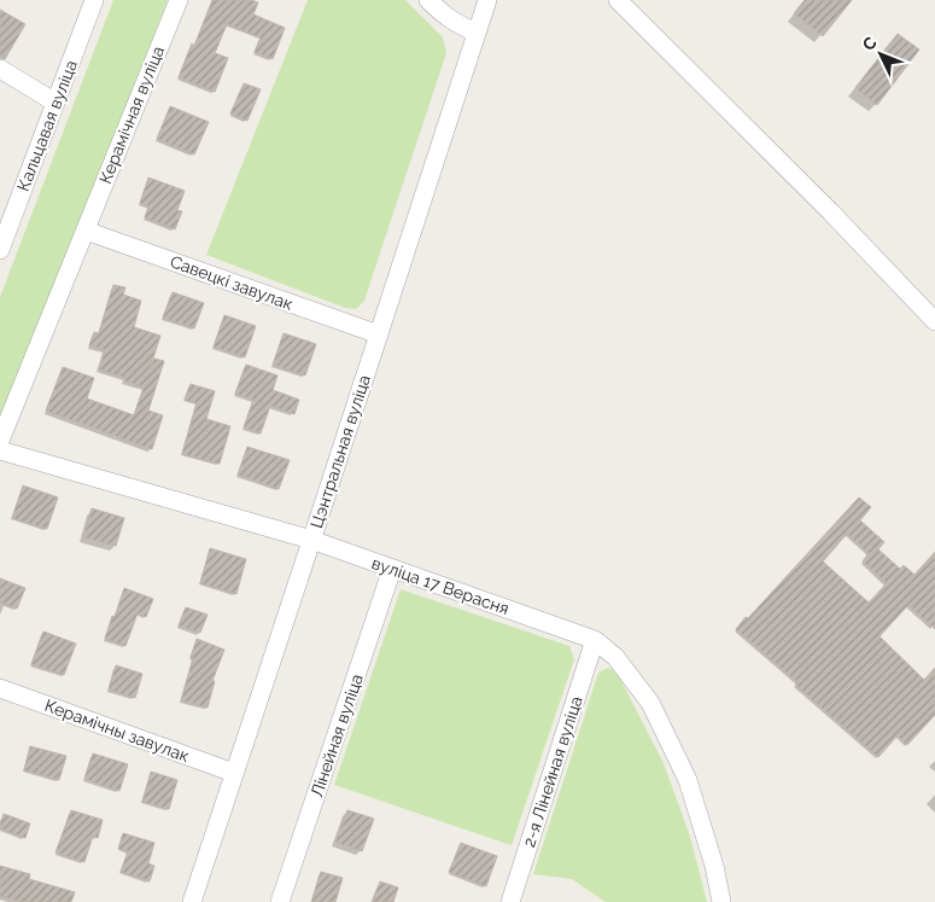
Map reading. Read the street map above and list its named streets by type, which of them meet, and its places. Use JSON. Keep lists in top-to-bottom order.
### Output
{
  "streets": {
    "street": [
      "Керамічная вуліца",
      "Кальцавая вуліца",
      "Савецкі завулак",
      "Цэнтральная вуліца",
      "вуліца 17 Верасня",
      "Керамічны завулак",
      "Лінейная вуліца",
      "2-я Лінейная вуліца"
    ]
  },
  "crossings": [
    ["Керамічная вуліца", "Савецкі завулак"],
    ["Савецкі завулак", "Цэнтральная вуліца"],
    ["Цэнтральная вуліца", "вуліца 17 Верасня"],
    ["Цэнтральная вуліца", "Керамічны завулак"],
    ["вуліца 17 Верасня", "Лінейная вуліца"],
    ["вуліца 17 Верасня", "2-я Лінейная вуліца"]
  ],
  "north": "top left"
}
